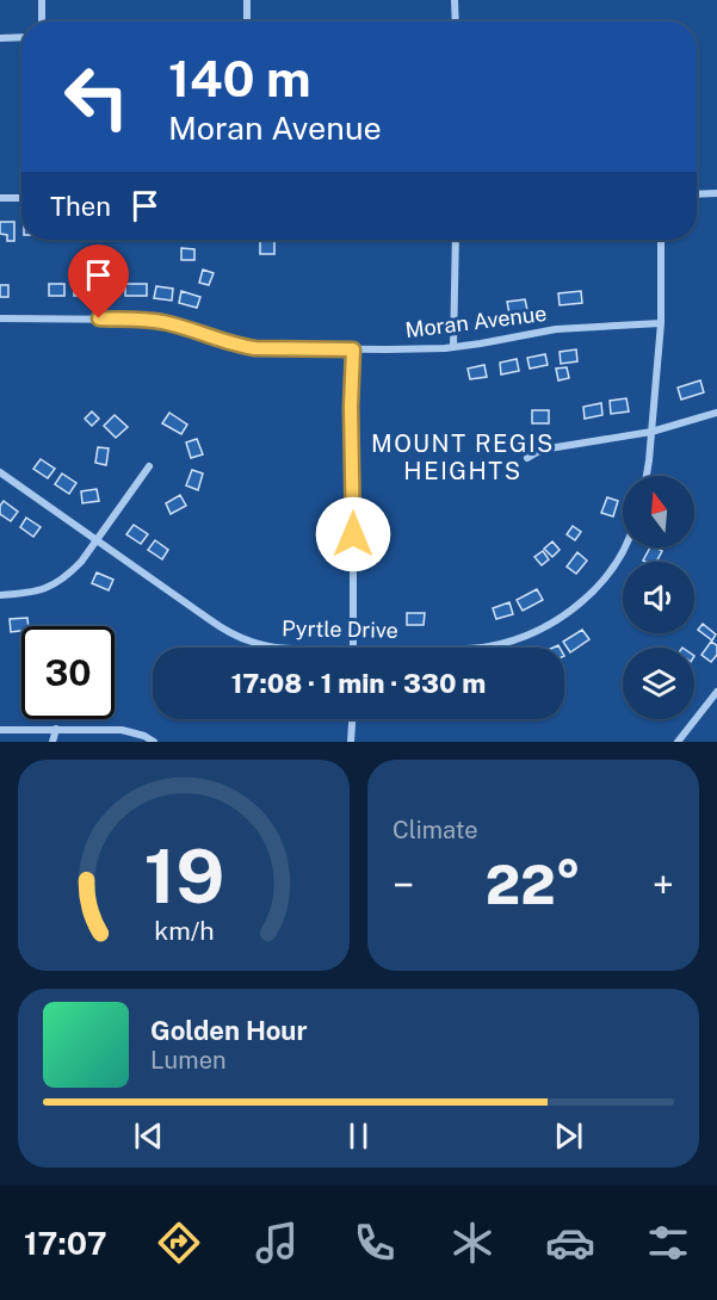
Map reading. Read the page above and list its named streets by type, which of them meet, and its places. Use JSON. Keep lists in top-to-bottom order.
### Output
{
  "streets": {
    "street": ["Moran Avenue", "Pyrtle Drive"]
  },
  "districts": ["MOUNT REGIS HEIGHTS"],
  "north": "top",
  "page": {
    "turn": ["140 m", "Moran Avenue"],
    "then": "Then",
    "limit": "30",
    "trip": "17:08 · 1 min · 330 m",
    "tile": "Climate",
    "heat": ["−", "22°", "+"],
    "song": ["Golden Hour", "Lumen"],
    "tabs": "17:07",
    "gauge": ["19", "km/h"]
  }
}
